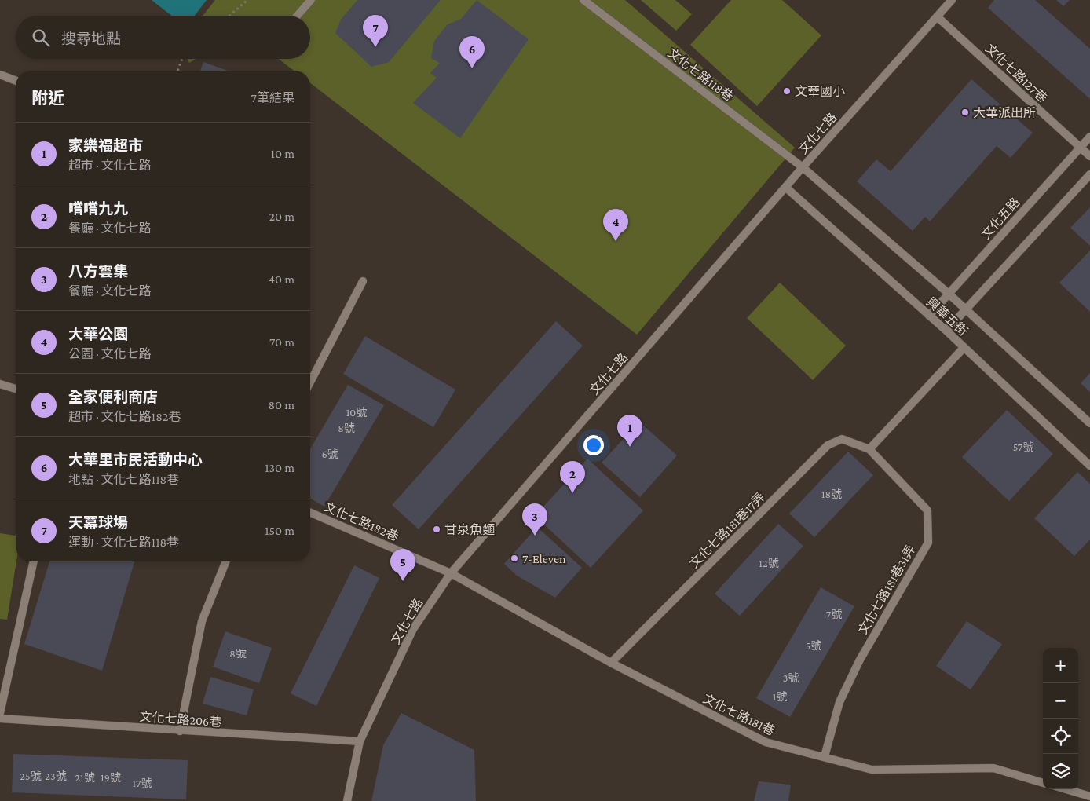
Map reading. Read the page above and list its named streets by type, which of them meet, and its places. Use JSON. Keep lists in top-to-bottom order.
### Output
{
  "streets": {
    "street": [
      "文化七路127巷",
      "文化七路118巷",
      "文化七路",
      "文化五路",
      "興華五街",
      "文化七路182巷",
      "文化七路181巷17弄",
      "文化七路181巷31弄",
      "文化七路181巷",
      "文化七路206巷"
    ]
  },
  "crossings": [
    ["文化七路127巷", "文化七路"],
    ["文化七路127巷", "文化五路"],
    ["文化七路118巷", "文化七路"],
    ["文化七路118巷", "興華五街"],
    ["文化七路", "興華五街"],
    ["文化七路", "文化七路182巷"],
    ["文化七路", "文化七路181巷"],
    ["文化七路", "文化七路206巷"],
    ["文化五路", "興華五街"],
    ["文化七路182巷", "文化七路181巷"],
    ["文化七路181巷17弄", "文化七路181巷31弄"],
    ["文化七路181巷17弄", "文化七路181巷"],
    ["文化七路181巷31弄", "文化七路181巷"]
  ],
  "places": [
    "文華國小",
    "大華派出所",
    "甘泉魚麵",
    "7-Eleven"
  ],
  "house_numbers": [
    "10號",
    "8號",
    "57號",
    "6號",
    "18號",
    "12號",
    "7號",
    "5號",
    "8號",
    "3號",
    "1號",
    "25號",
    "23號",
    "21號",
    "19號",
    "17號"
  ],
  "page": {
    "pins": [
      "7",
      "6",
      "4",
      "1",
      "2",
      "3",
      "5"
    ],
    "search": "搜尋地點",
    "heading": ["附近", "7筆結果"],
    "list": [
      {
        "mark": "1",
        "name": "家樂福超市",
        "note": "超市 · 文化七路",
        "value": "10 m"
      },
      {
        "mark": "2",
        "name": "嚐嚐九九",
        "note": "餐廳 · 文化七路",
        "value": "20 m"
      },
      {
        "mark": "3",
        "name": "八方雲集",
        "note": "餐廳 · 文化七路",
        "value": "40 m"
      },
      {
        "mark": "4",
        "name": "大華公園",
        "note": "公園 · 文化七路",
        "value": "70 m"
      },
      {
        "mark": "5",
        "name": "全家便利商店",
        "note": "超市 · 文化七路182巷",
        "value": "80 m"
      },
      {
        "mark": "6",
        "name": "大華里市民活動中心",
        "note": "地點 · 文化七路118巷",
        "value": "130 m"
      },
      {
        "mark": "7",
        "name": "天冪球場",
        "note": "運動 · 文化七路118巷",
        "value": "150 m"
      }
    ],
    "map_buttons": ["+", "−"]
  }
}
